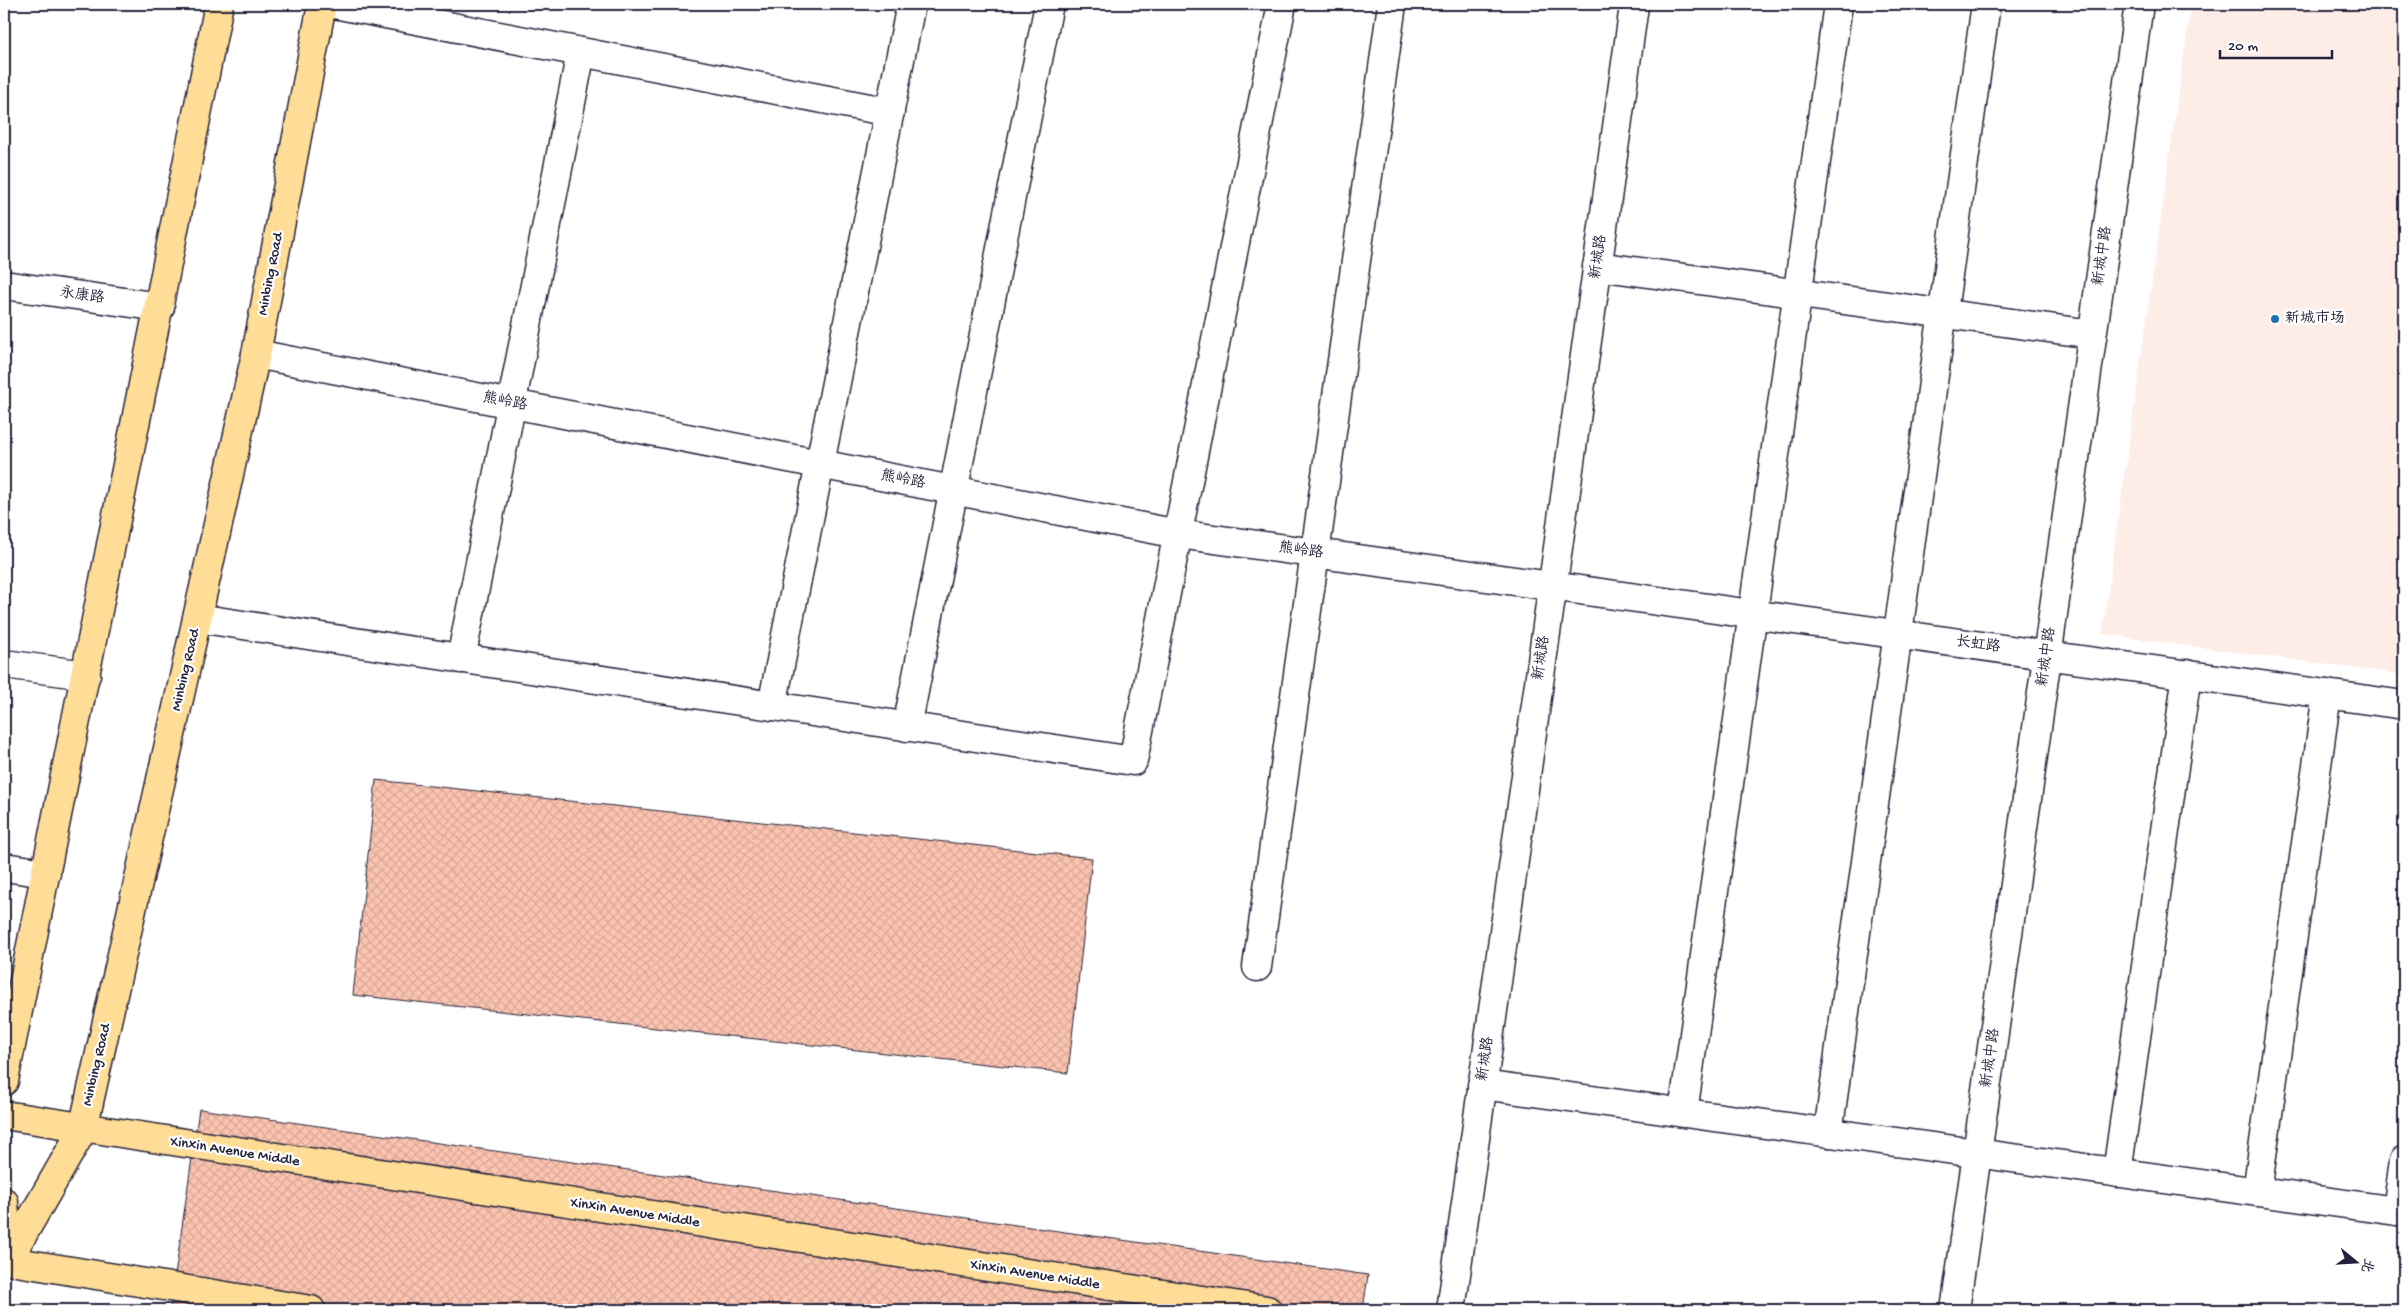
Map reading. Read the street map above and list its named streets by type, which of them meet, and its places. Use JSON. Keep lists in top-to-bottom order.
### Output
{
  "streets": {
    "main road": ["Minbing Road", "Xinxin Avenue Middle"],
    "street": [
      "新城中路",
      "新城路",
      "永康路",
      "熊岭路",
      "长虹路"
    ]
  },
  "crossings": [
    ["新城中路", "长虹路"],
    ["新城路", "熊岭路"],
    ["新城路", "长虹路"],
    ["Minbing Road", "熊岭路"],
    ["Minbing Road", "Xinxin Avenue Middle"],
    ["熊岭路", "长虹路"]
  ],
  "places": ["新城市场"],
  "scale_bar": "20 m",
  "north": "right"
}
